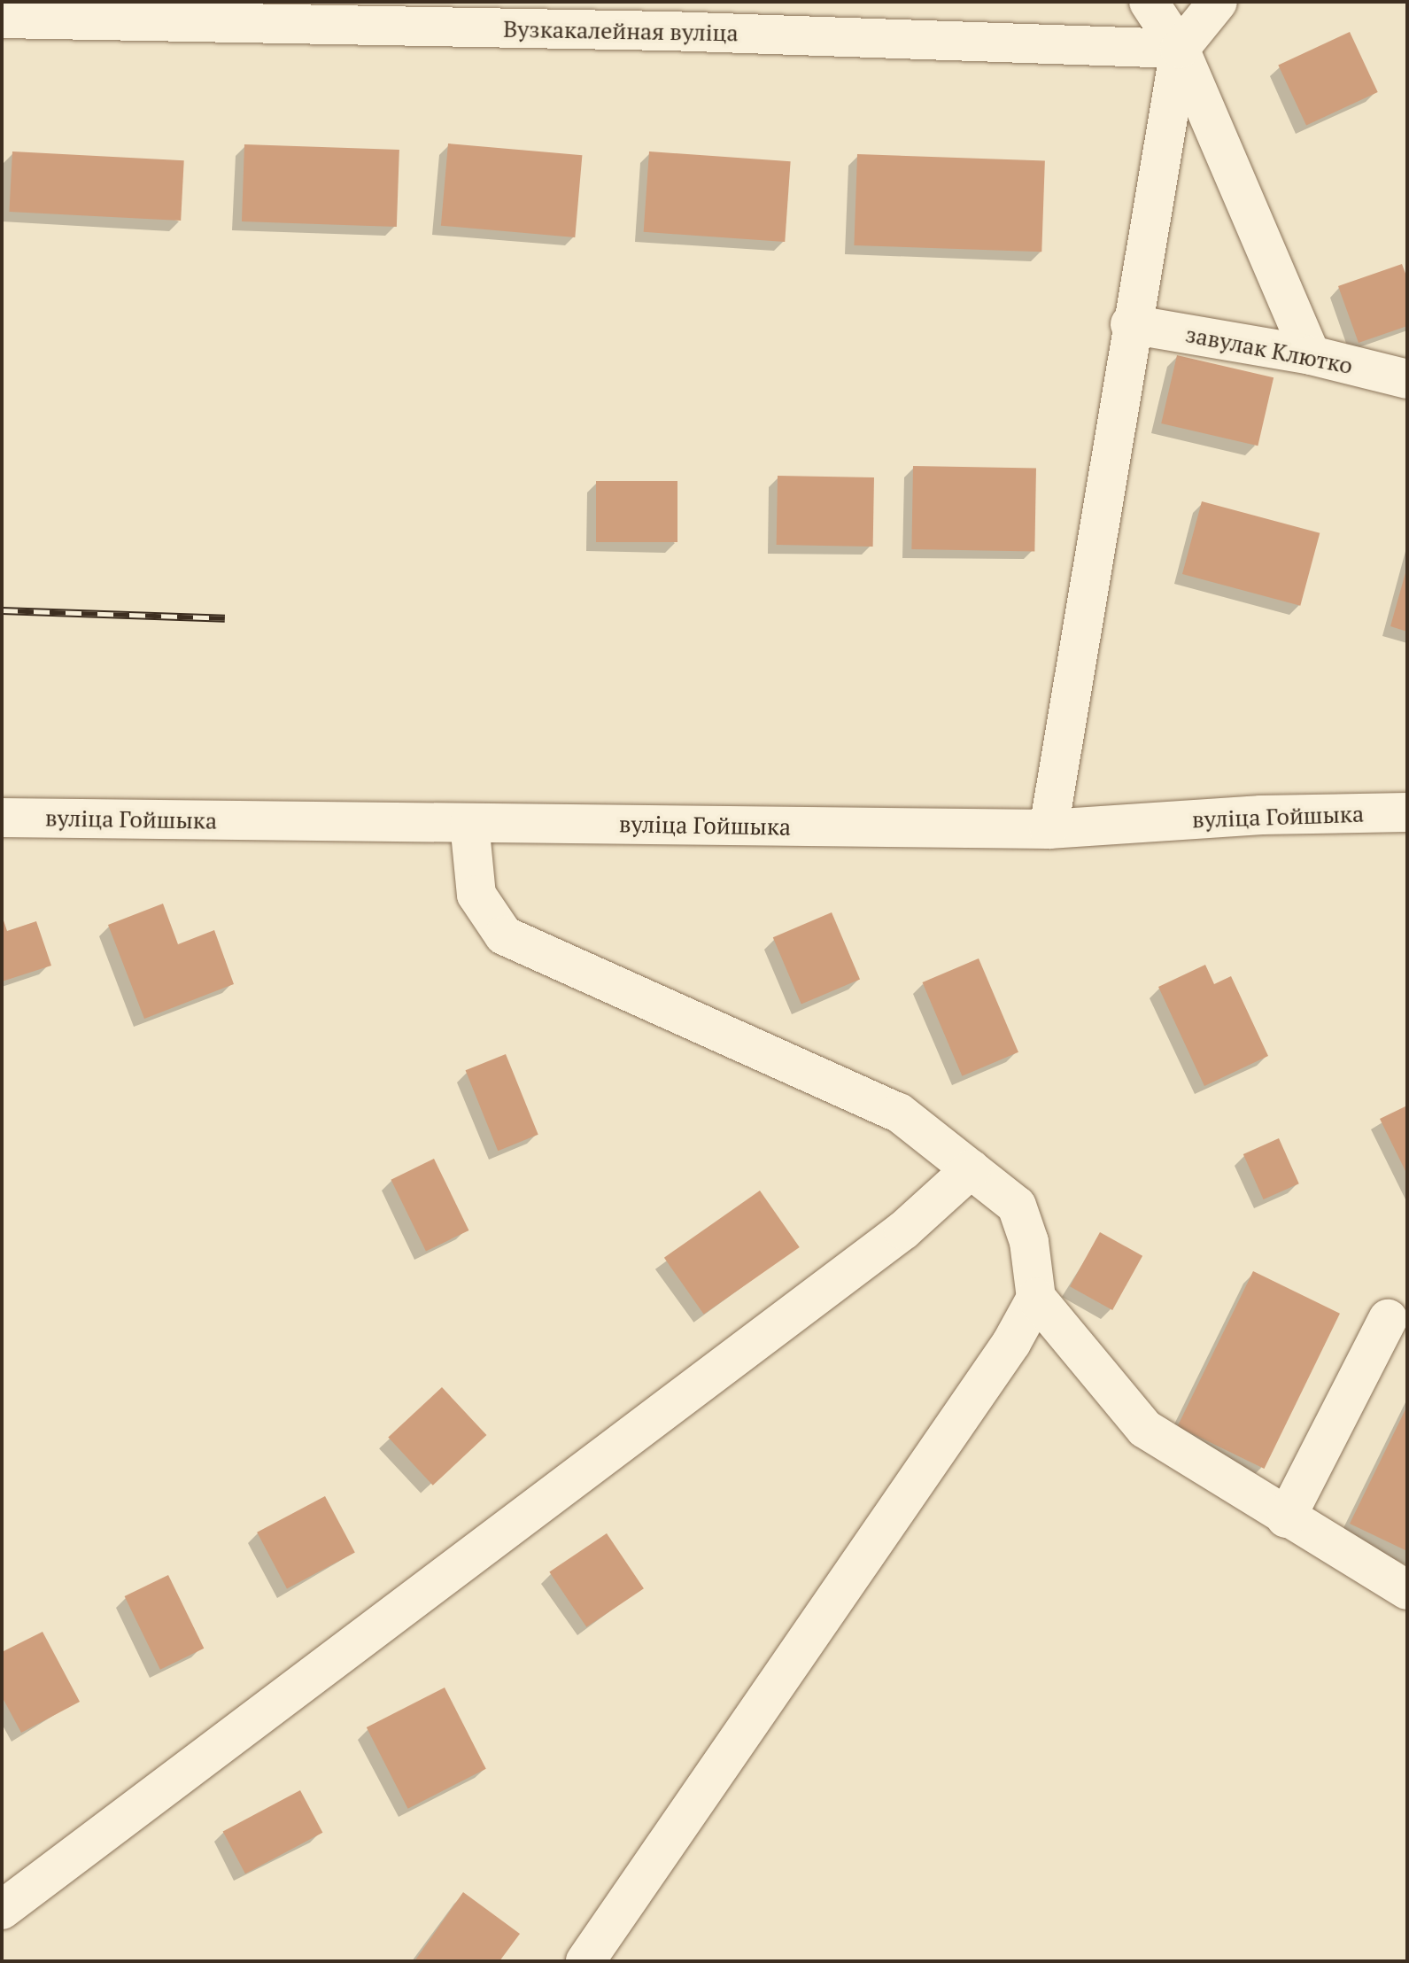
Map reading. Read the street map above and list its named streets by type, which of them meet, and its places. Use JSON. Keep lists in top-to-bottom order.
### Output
{
  "streets": {
    "street": ["Вузкакалейная вуліца", "завулак Клютко", "вуліца Гойшыка"]
  }
}
